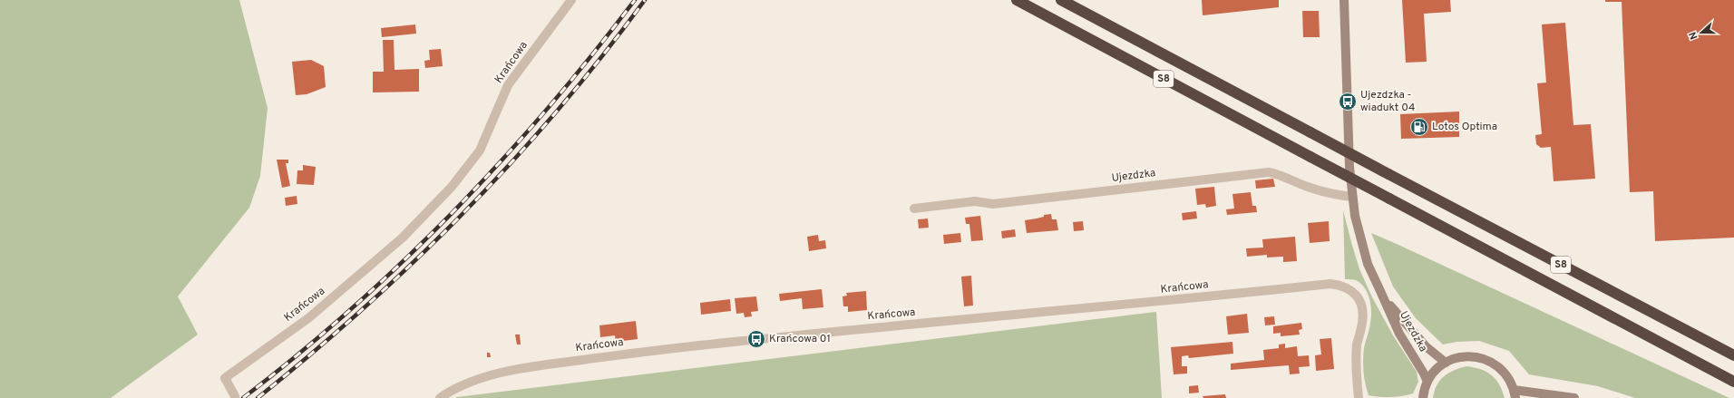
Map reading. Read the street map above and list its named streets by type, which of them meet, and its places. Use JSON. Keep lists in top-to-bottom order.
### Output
{
  "streets": {
    "highway": ["S8"],
    "main road": ["Ujezdzka"],
    "street": ["Krańcowa"]
  },
  "places": {
    "bus stop": ["Ujezdzka - wiadukt 04", "Krańcowa 01"],
    "fuel station": ["Lotos Optima"]
  },
  "north": "left"
}
